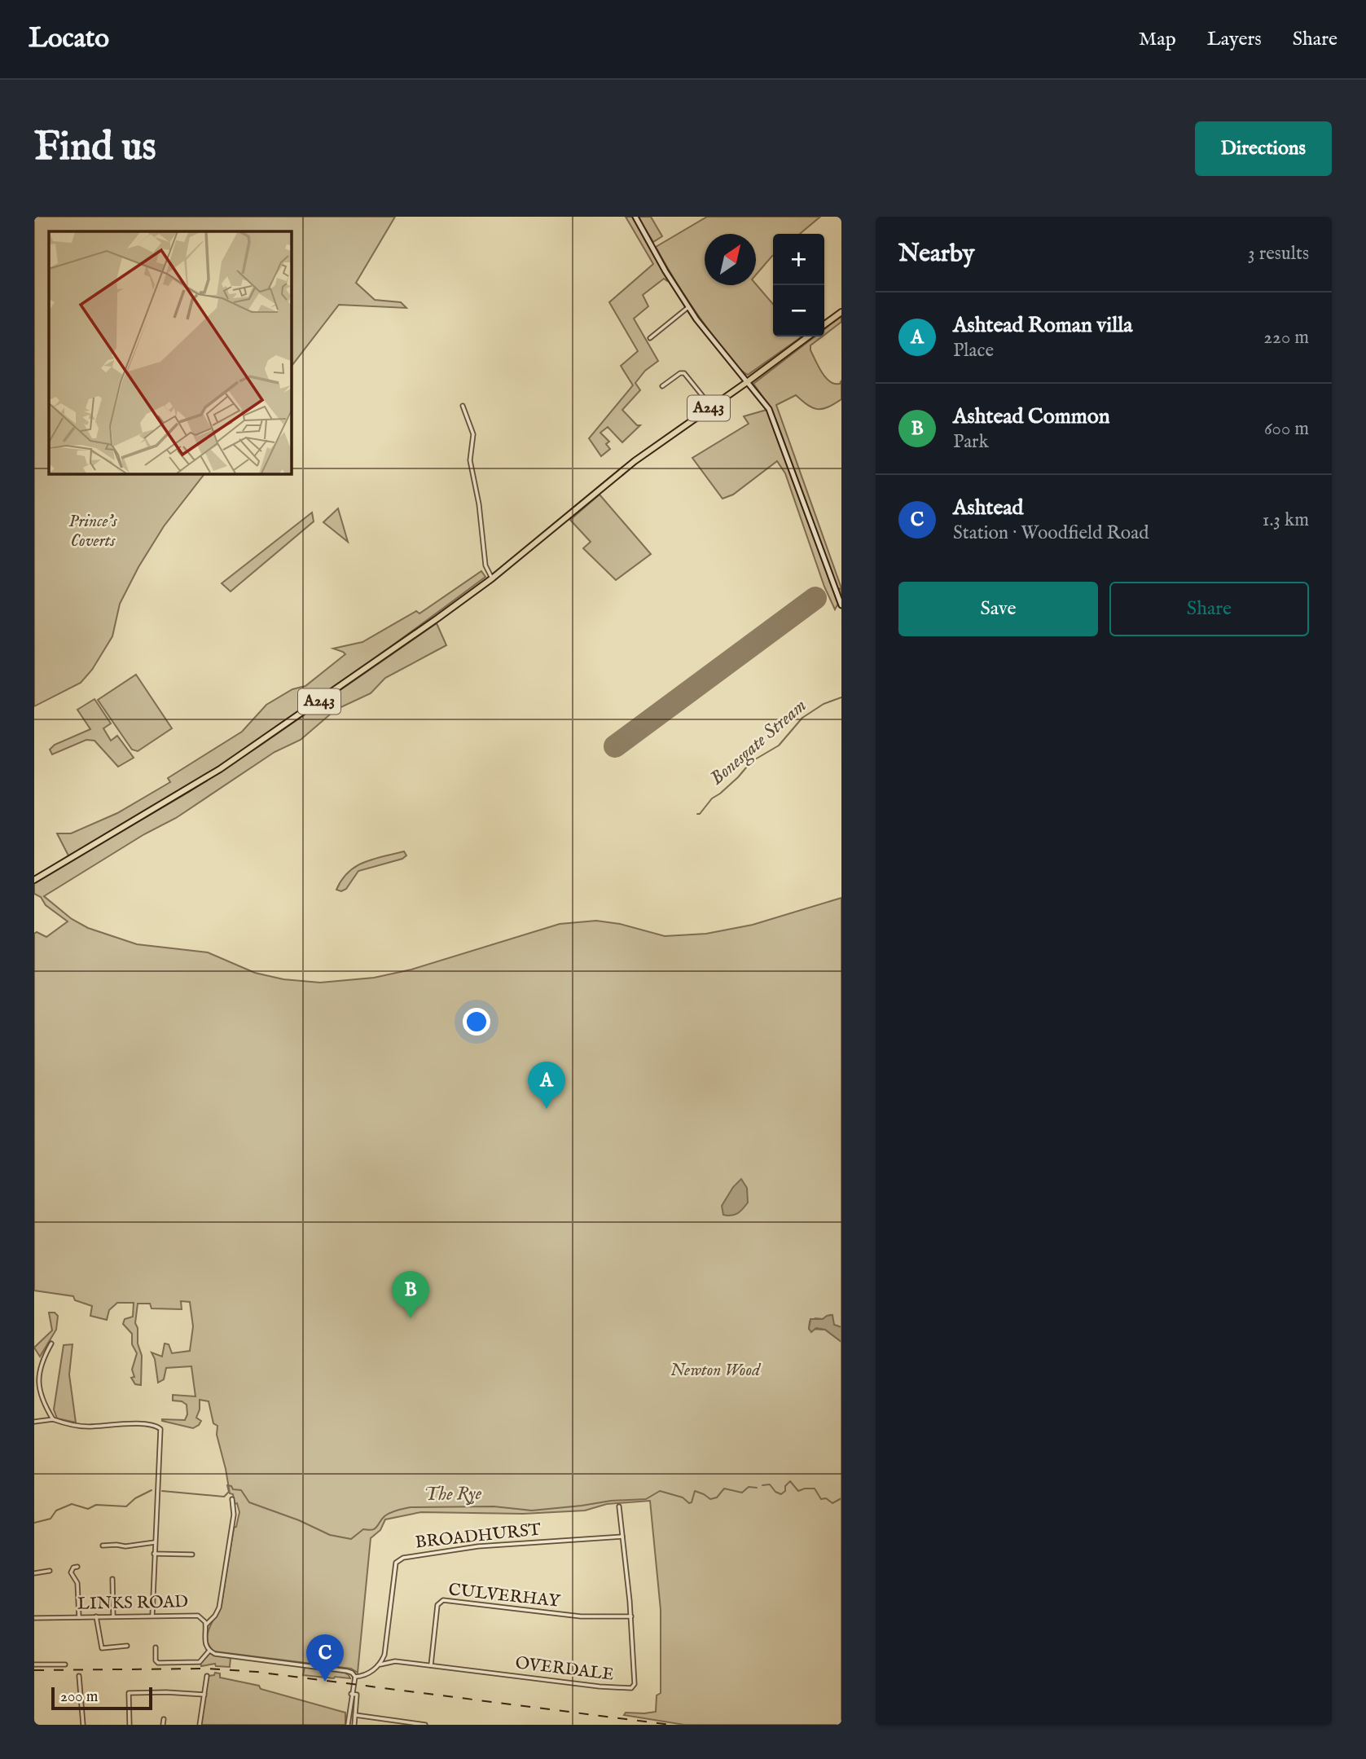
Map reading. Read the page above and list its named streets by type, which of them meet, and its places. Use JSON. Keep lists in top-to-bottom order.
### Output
{
  "streets": {
    "highway": ["A243"],
    "street": [
      "BROADHURST",
      "CULVERHAY",
      "LINKS ROAD",
      "OVERDALE"
    ]
  },
  "crossings": [
    ["BROADHURST", "OVERDALE"],
    ["CULVERHAY", "OVERDALE"]
  ],
  "water": ["Bonesgate Stream", "The Rye"],
  "parks": ["Prince's Coverts", "Newton Wood"],
  "scale_bar": "200 m",
  "north": "top right",
  "page": {
    "header": "Locato",
    "nav": ["Map", "Layers", "Share"],
    "buttons": [
      "Directions",
      ["Save", "Share"]
    ],
    "title": "Find us",
    "heading": ["Nearby", "3 results"],
    "map_buttons": ["+", "−"],
    "list": [
      {
        "mark": "A",
        "name": "Ashtead Roman villa",
        "note": "Place",
        "value": "220 m"
      },
      {
        "mark": "B",
        "name": "Ashtead Common",
        "note": "Park",
        "value": "600 m"
      },
      {
        "mark": "C",
        "name": "Ashtead",
        "note": "Station · Woodfield Road",
        "value": "1.3 km"
      }
    ],
    "pins": ["A", "B", "C"],
    "scale": "200 m"
  }
}
